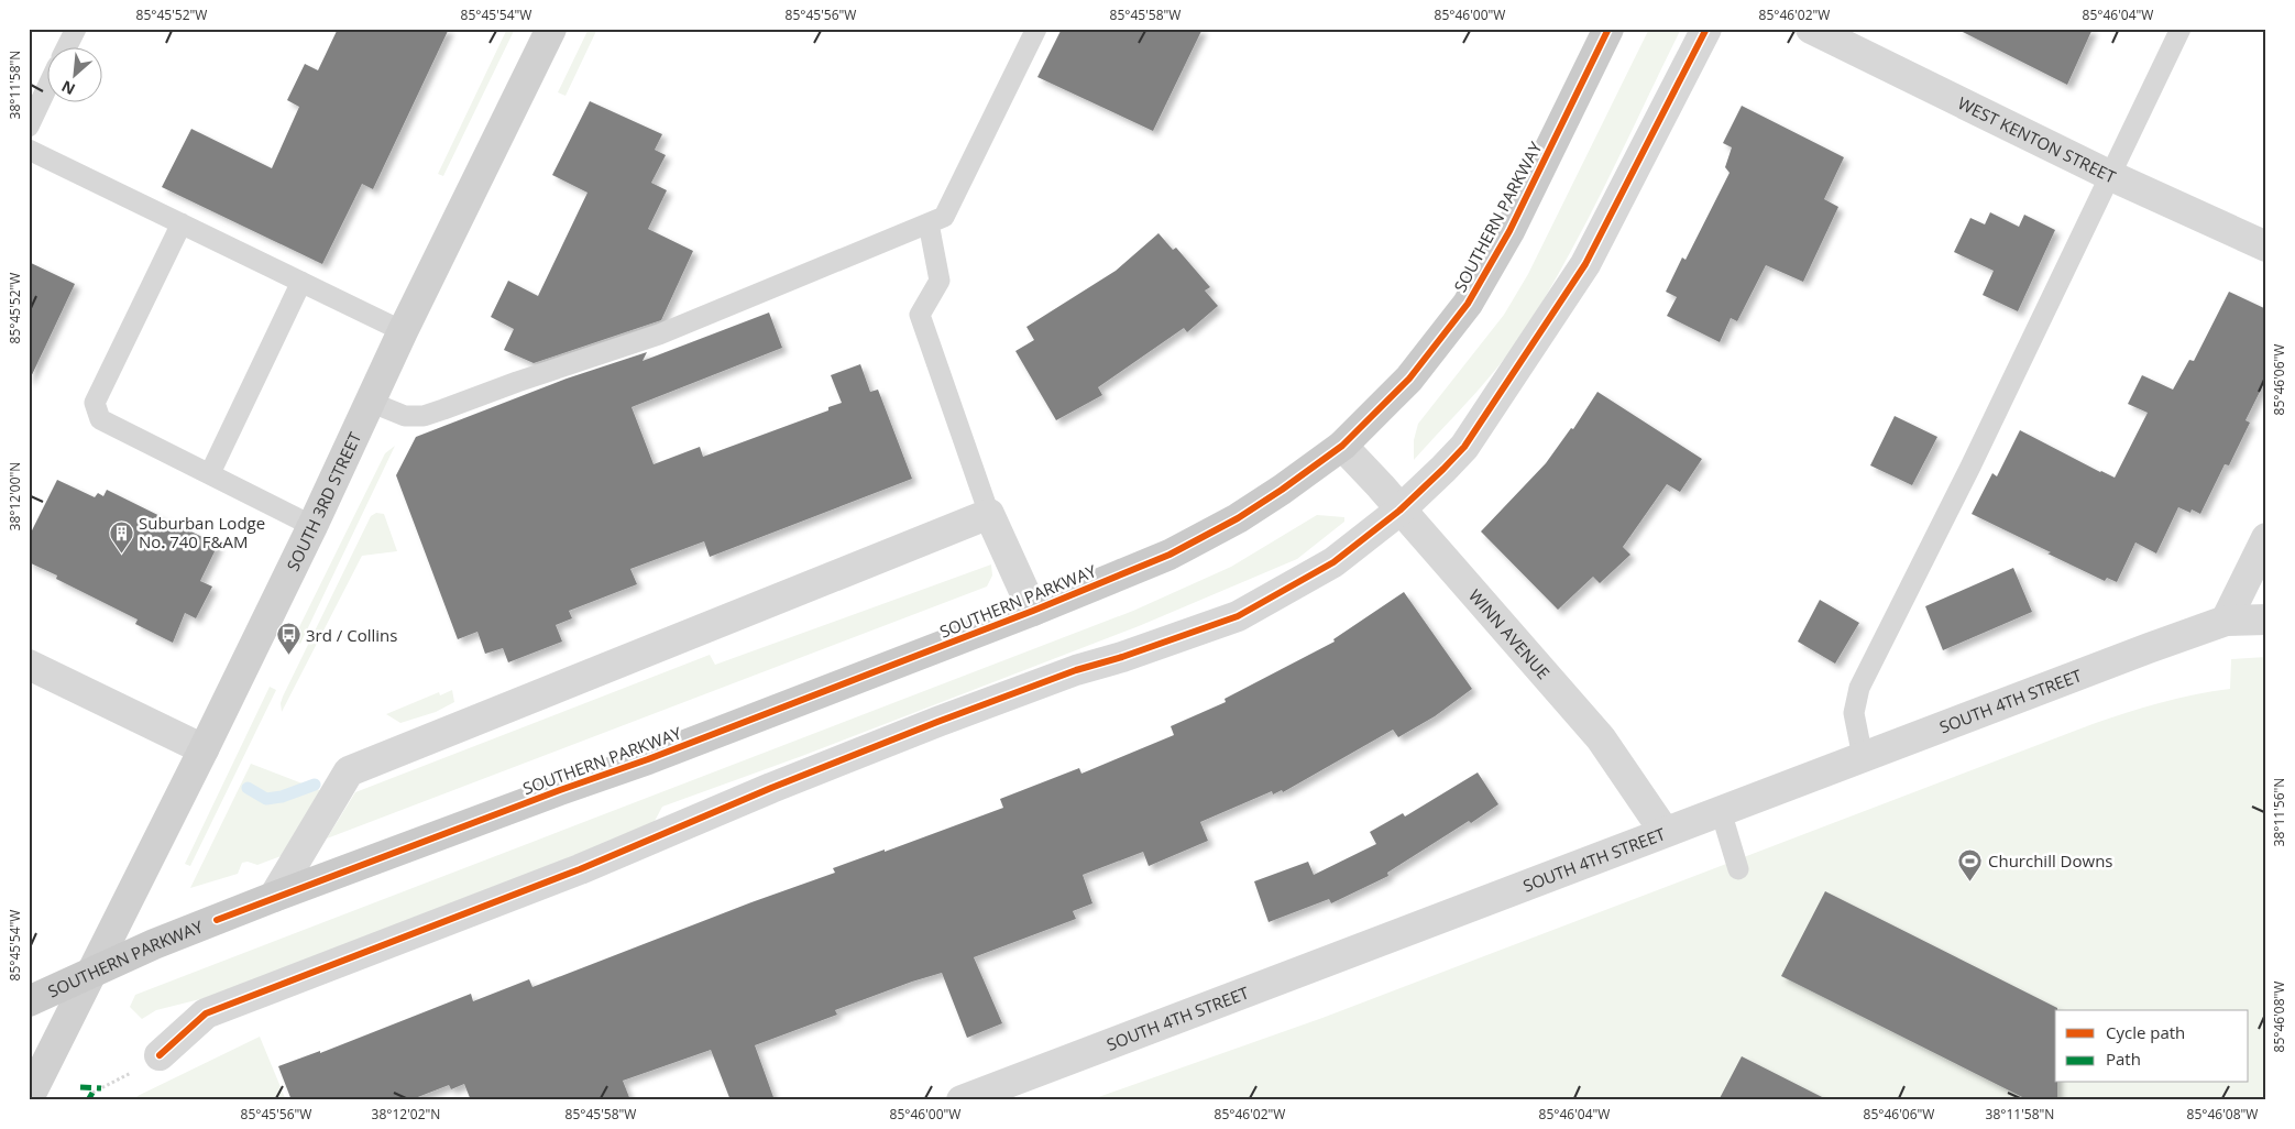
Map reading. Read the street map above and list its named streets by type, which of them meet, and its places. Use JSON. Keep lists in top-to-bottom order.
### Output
{
  "streets": {
    "main road": ["SOUTHERN PARKWAY", "SOUTH 3RD STREET"],
    "street": ["WEST KENTON STREET", "WINN AVENUE", "SOUTH 4TH STREET"]
  },
  "crossings": [
    ["SOUTHERN PARKWAY", "SOUTH 3RD STREET"],
    ["SOUTHERN PARKWAY", "WINN AVENUE"],
    ["WINN AVENUE", "SOUTH 4TH STREET"]
  ],
  "places": {
    "building": ["Suburban Lodge No. 740 F&AM"],
    "bus stop": ["3rd / Collins"],
    "sports": ["Churchill Downs"]
  },
  "legend": ["Cycle path", "Path"],
  "north": "bottom left",
  "coordinates": [
    "85°45'52\"W",
    "85°45'54\"W",
    "85°45'56\"W",
    "85°45'58\"W",
    "85°46'00\"W",
    "85°46'02\"W",
    "85°46'04\"W",
    "38°11'58\"N",
    "85°46'06\"W",
    "38°12'00\"N",
    "38°11'56\"N",
    "85°46'08\"W",
    "38°12'02\"N"
  ]
}
